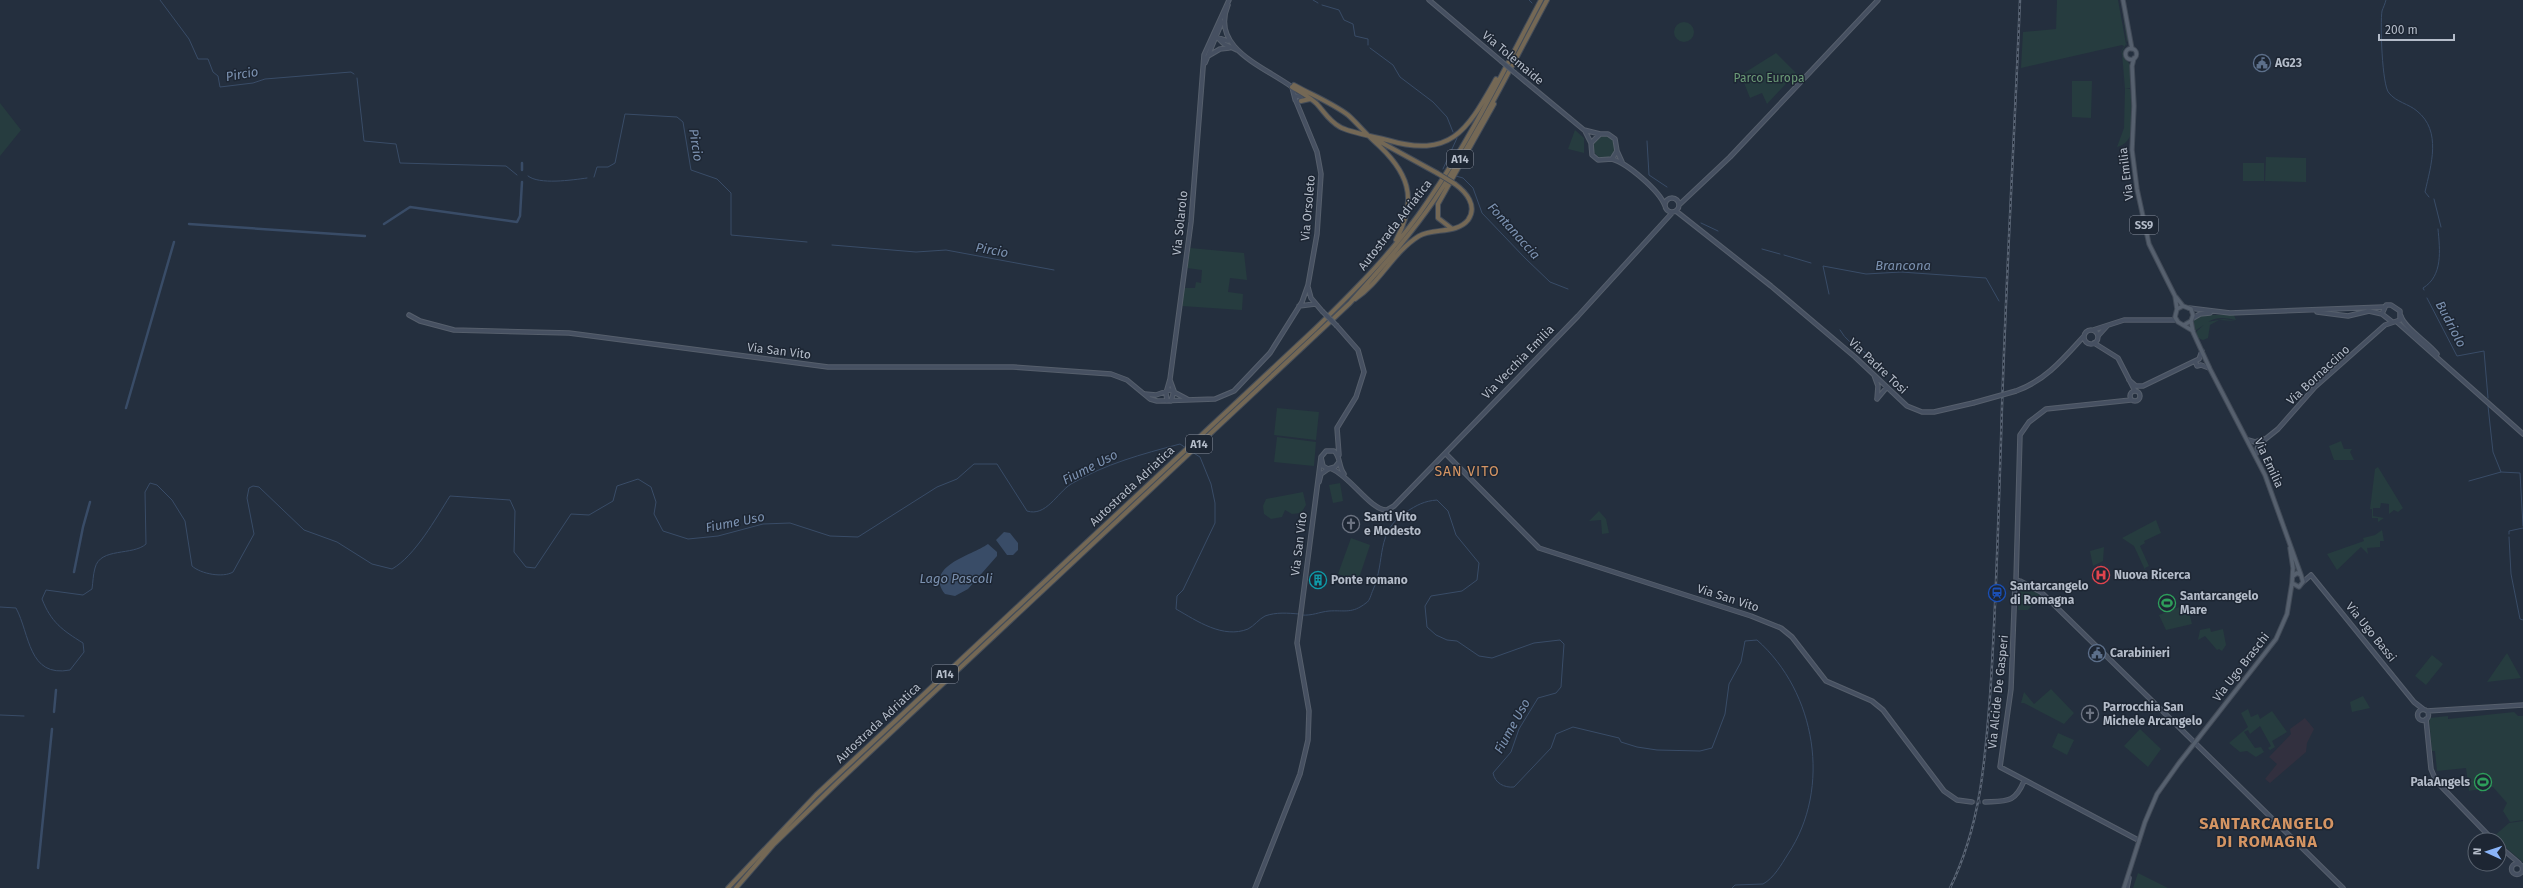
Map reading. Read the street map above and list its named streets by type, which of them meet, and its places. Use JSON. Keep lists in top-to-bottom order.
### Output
{
  "streets": {
    "highway": ["A14", "Autostrada Adriatica"],
    "main road": ["Via Emilia", "SS9", "Via Ugo Braschi"],
    "street": [
      "Via Tolemaide",
      "Via Orsoleto",
      "Via Solarolo",
      "Via San Vito",
      "Via Vecchia Emilia",
      "Via Padre Tosi",
      "Via Bornaccino",
      "Via Ugo Bassi",
      "Via Alcide De Gasperi"
    ]
  },
  "crossings": [
    ["Via Tolemaide", "Via Vecchia Emilia"],
    ["Via Tolemaide", "Via Padre Tosi"],
    ["Via Emilia", "Via Padre Tosi"],
    ["Via Emilia", "Via Bornaccino"],
    ["Via Emilia", "Via Ugo Braschi"],
    ["Via Orsoleto", "Via San Vito"],
    ["Via Solarolo", "Via San Vito"],
    ["Via San Vito", "Via Vecchia Emilia"]
  ],
  "districts": ["SAN VITO", "SANTARCANGELO DI ROMAGNA"],
  "water": [
    "Pircio",
    "Fontanaccia",
    "Brancona",
    "Budriolo",
    "Fiume Uso",
    "Lago Pascoli"
  ],
  "parks": ["Parco Europa"],
  "places": {
    "public building": ["AG23", "Carabinieri"],
    "church": ["Santi Vito e Modesto", "Parrocchia San Michele Arcangelo"],
    "hospital": ["Nuova Ricerca"],
    "building": ["Ponte romano"],
    "station": ["Santarcangelo di Romagna"],
    "sports": ["Santarcangelo Mare", "PalaAngels"]
  },
  "scale_bar": "200 m",
  "north": "left"
}
